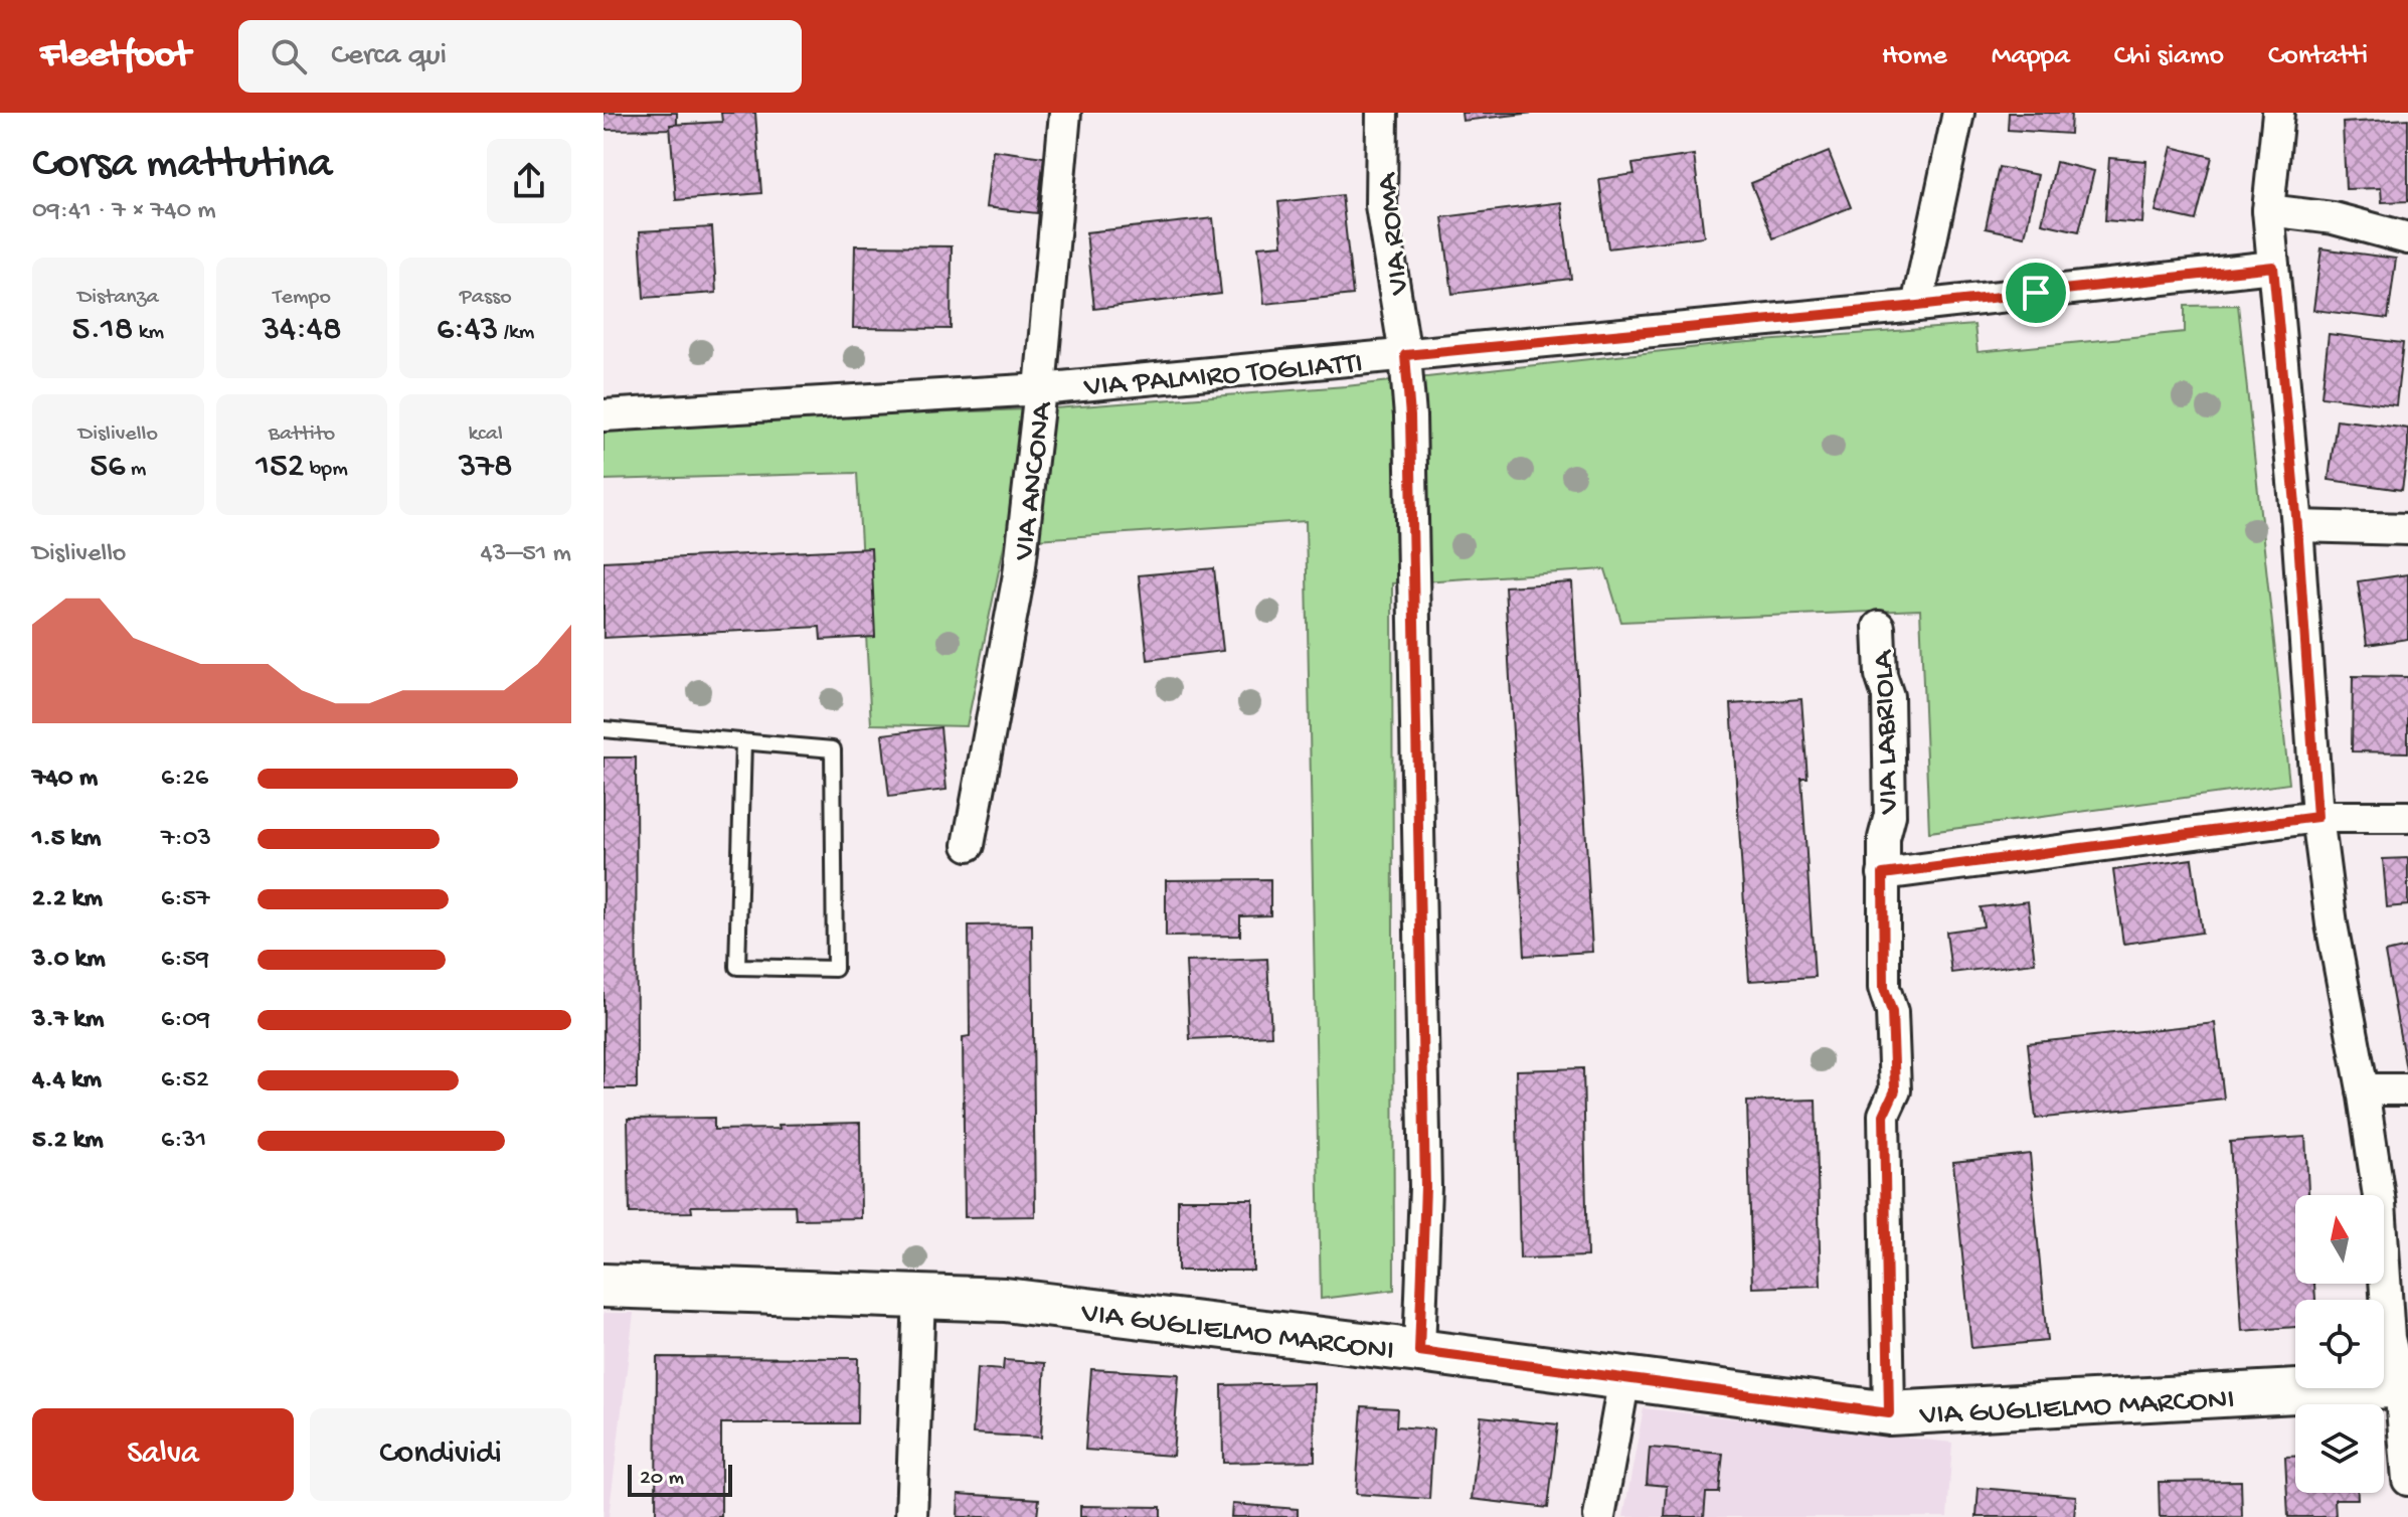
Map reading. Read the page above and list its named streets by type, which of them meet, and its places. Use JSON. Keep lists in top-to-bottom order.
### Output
{
  "streets": {
    "street": [
      "VIA ROMA",
      "VIA PALMIRO TOGLIATTI",
      "VIA ANCONA",
      "VIA LABRIOLA",
      "VIA GUGLIELMO MARCONI"
    ]
  },
  "crossings": [
    ["VIA ROMA", "VIA PALMIRO TOGLIATTI"],
    ["VIA ROMA", "VIA GUGLIELMO MARCONI"],
    ["VIA PALMIRO TOGLIATTI", "VIA ANCONA"],
    ["VIA LABRIOLA", "VIA GUGLIELMO MARCONI"]
  ],
  "scale_bar": "20 m",
  "north": "top",
  "page": {
    "header": "Fleetfoot",
    "search": "Cerca qui",
    "nav": [
      "Home",
      "Mappa",
      "Chi siamo",
      "Contatti"
    ],
    "heading": ["Corsa mattutina", "09:41 · 7 × 740 m"],
    "stats": [
      ["Distanza", "5.18 km"],
      ["Tempo", "34:48"],
      ["Passo", "6:43 /km"],
      ["Dislivello", "56 m"],
      ["Battito", "152 bpm"],
      ["kcal", "378"]
    ],
    "chart": ["Dislivello", "43–51 m"],
    "list": [
      {
        "name": "740 m",
        "note": "6:26"
      },
      {
        "name": "1.5 km",
        "note": "7:03"
      },
      {
        "name": "2.2 km",
        "note": "6:57"
      },
      {
        "name": "3.0 km",
        "note": "6:59"
      },
      {
        "name": "3.7 km",
        "note": "6:09"
      },
      {
        "name": "4.4 km",
        "note": "6:52"
      },
      {
        "name": "5.2 km",
        "note": "6:31"
      }
    ],
    "buttons": ["Salva", "Condividi"],
    "scale": "20 m"
  }
}
